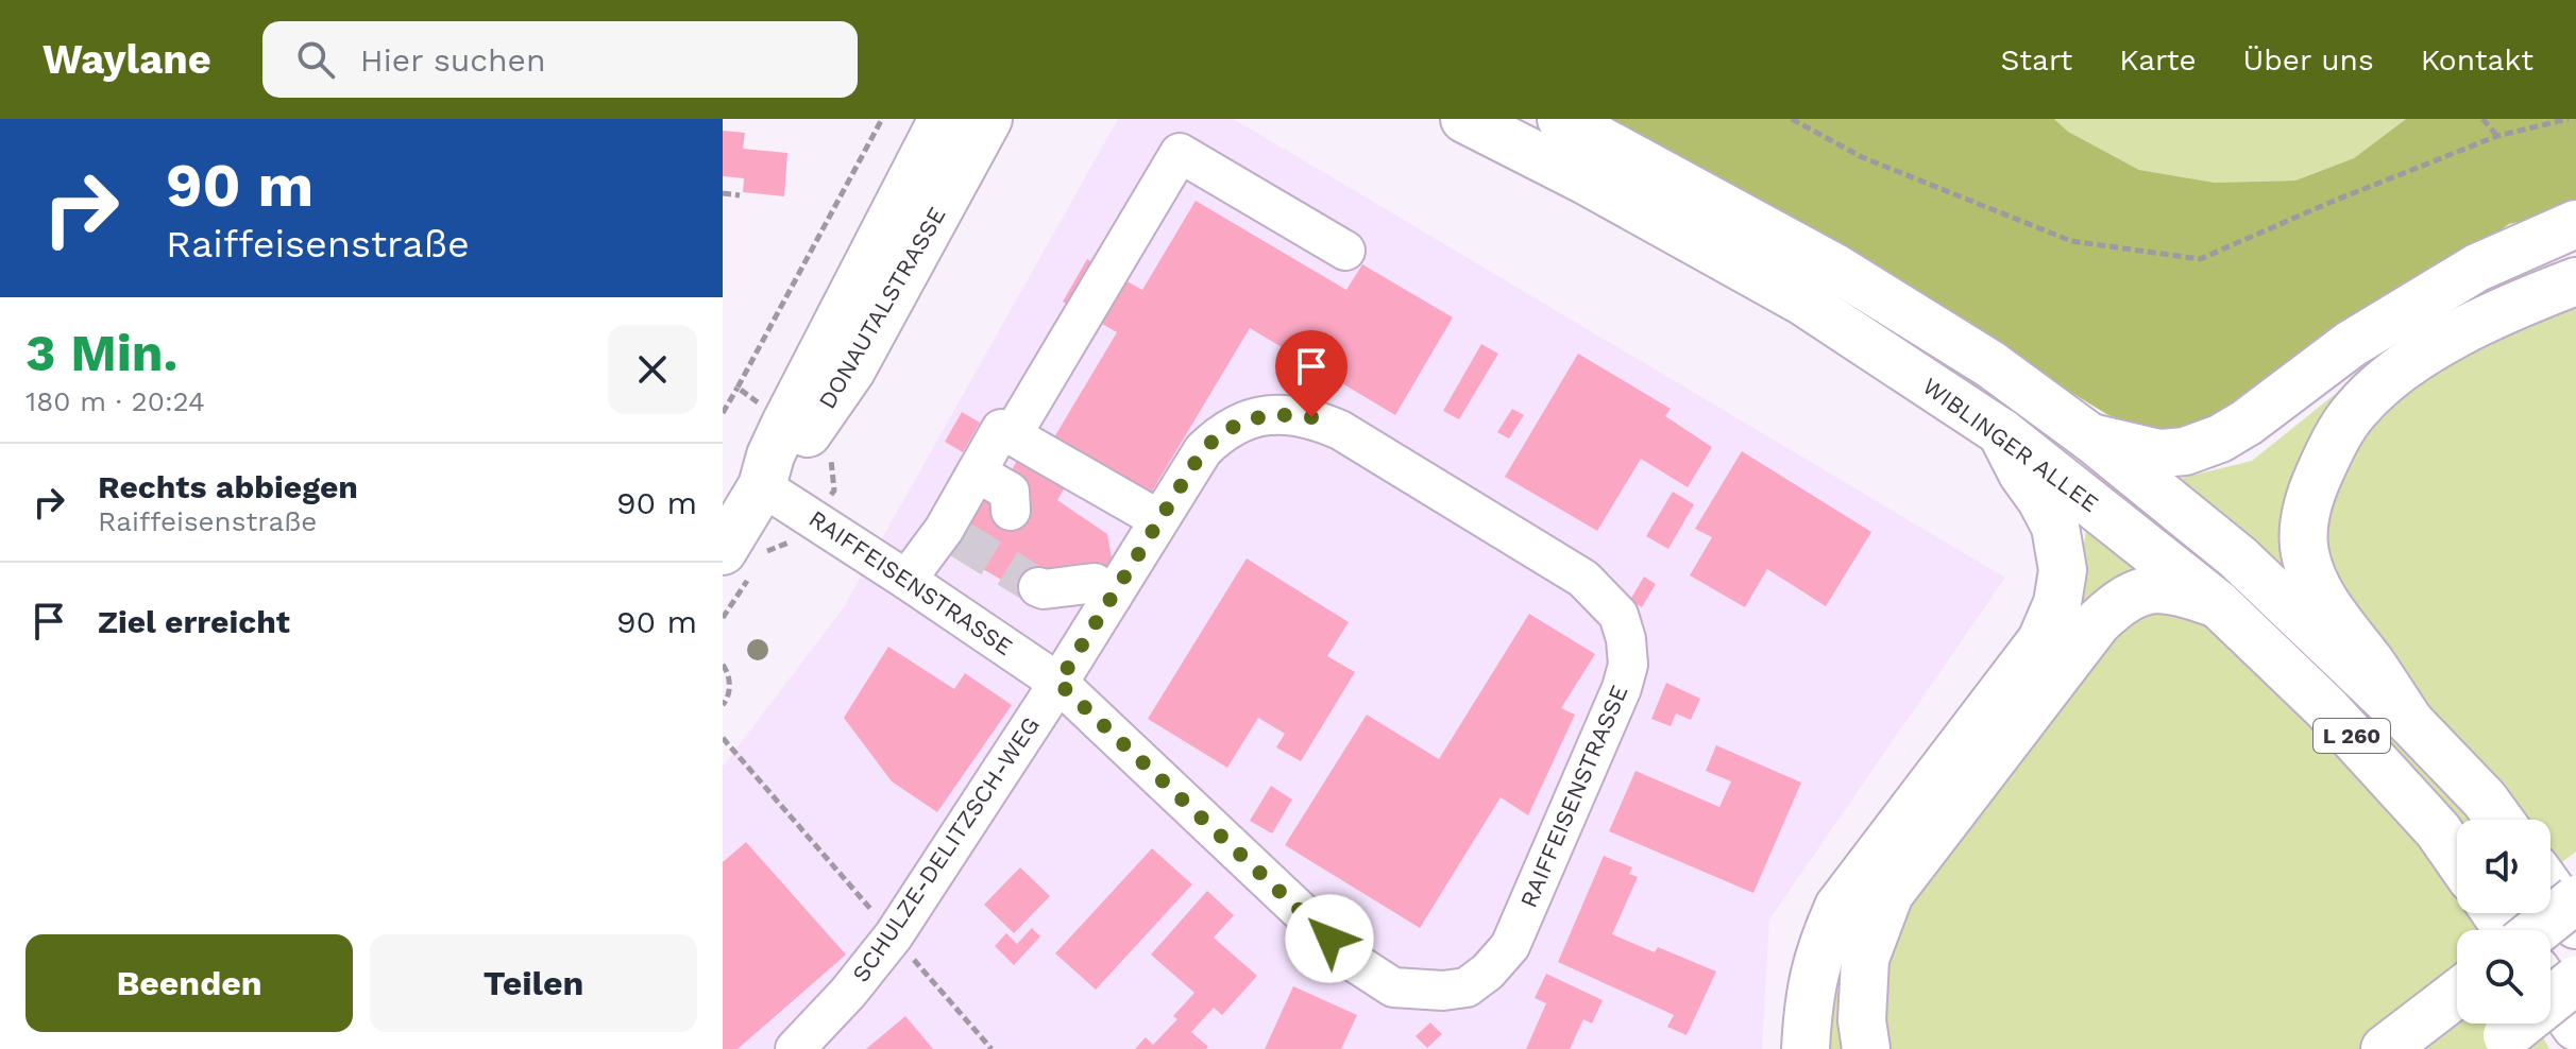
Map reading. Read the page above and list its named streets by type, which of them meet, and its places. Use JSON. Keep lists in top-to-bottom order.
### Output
{
  "streets": {
    "main road": ["DONAUTALSTRASSE", "WIBLINGER ALLEE", "L 260"],
    "street": ["RAIFFEISENSTRASSE", "SCHULZE-DELITZSCH-WEG"]
  },
  "crossings": [
    ["DONAUTALSTRASSE", "RAIFFEISENSTRASSE"],
    ["RAIFFEISENSTRASSE", "SCHULZE-DELITZSCH-WEG"]
  ],
  "page": {
    "header": "Waylane",
    "search": "Hier suchen",
    "nav": [
      "Start",
      "Karte",
      "Über uns",
      "Kontakt"
    ],
    "turn": ["90 m", "Raiffeisenstraße"],
    "heading": ["3 Min.", "180 m · 20:24"],
    "list": [
      {
        "name": "Rechts abbiegen",
        "note": "Raiffeisenstraße",
        "value": "90 m"
      },
      {
        "name": "Ziel erreicht",
        "value": "90 m"
      }
    ],
    "buttons": ["Beenden", "Teilen"]
  }
}
